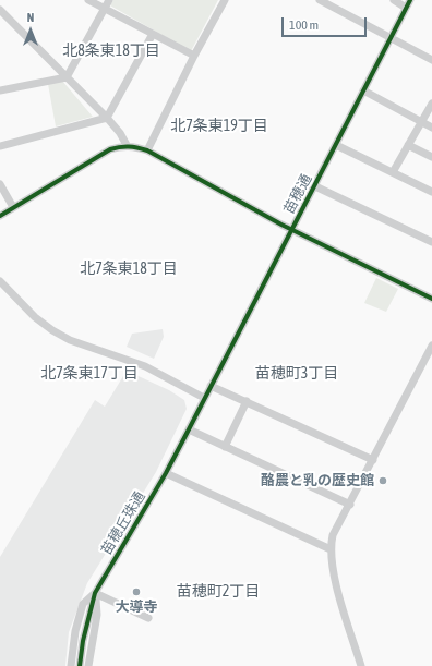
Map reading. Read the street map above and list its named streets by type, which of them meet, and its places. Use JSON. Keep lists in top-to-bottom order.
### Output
{
  "streets": {
    "street": ["苗穂通", "苗穂丘珠通"]
  },
  "crossings": [
    ["苗穂通", "苗穂丘珠通"]
  ],
  "districts": [
    "北8条東18丁目",
    "北7条東19丁目",
    "北7条東18丁目",
    "北7条東17丁目",
    "苗穂町3丁目",
    "苗穂町2丁目"
  ],
  "places": ["酪農と乳の歴史館", "大導寺"],
  "scale_bar": "100 m",
  "north": "top"
}
